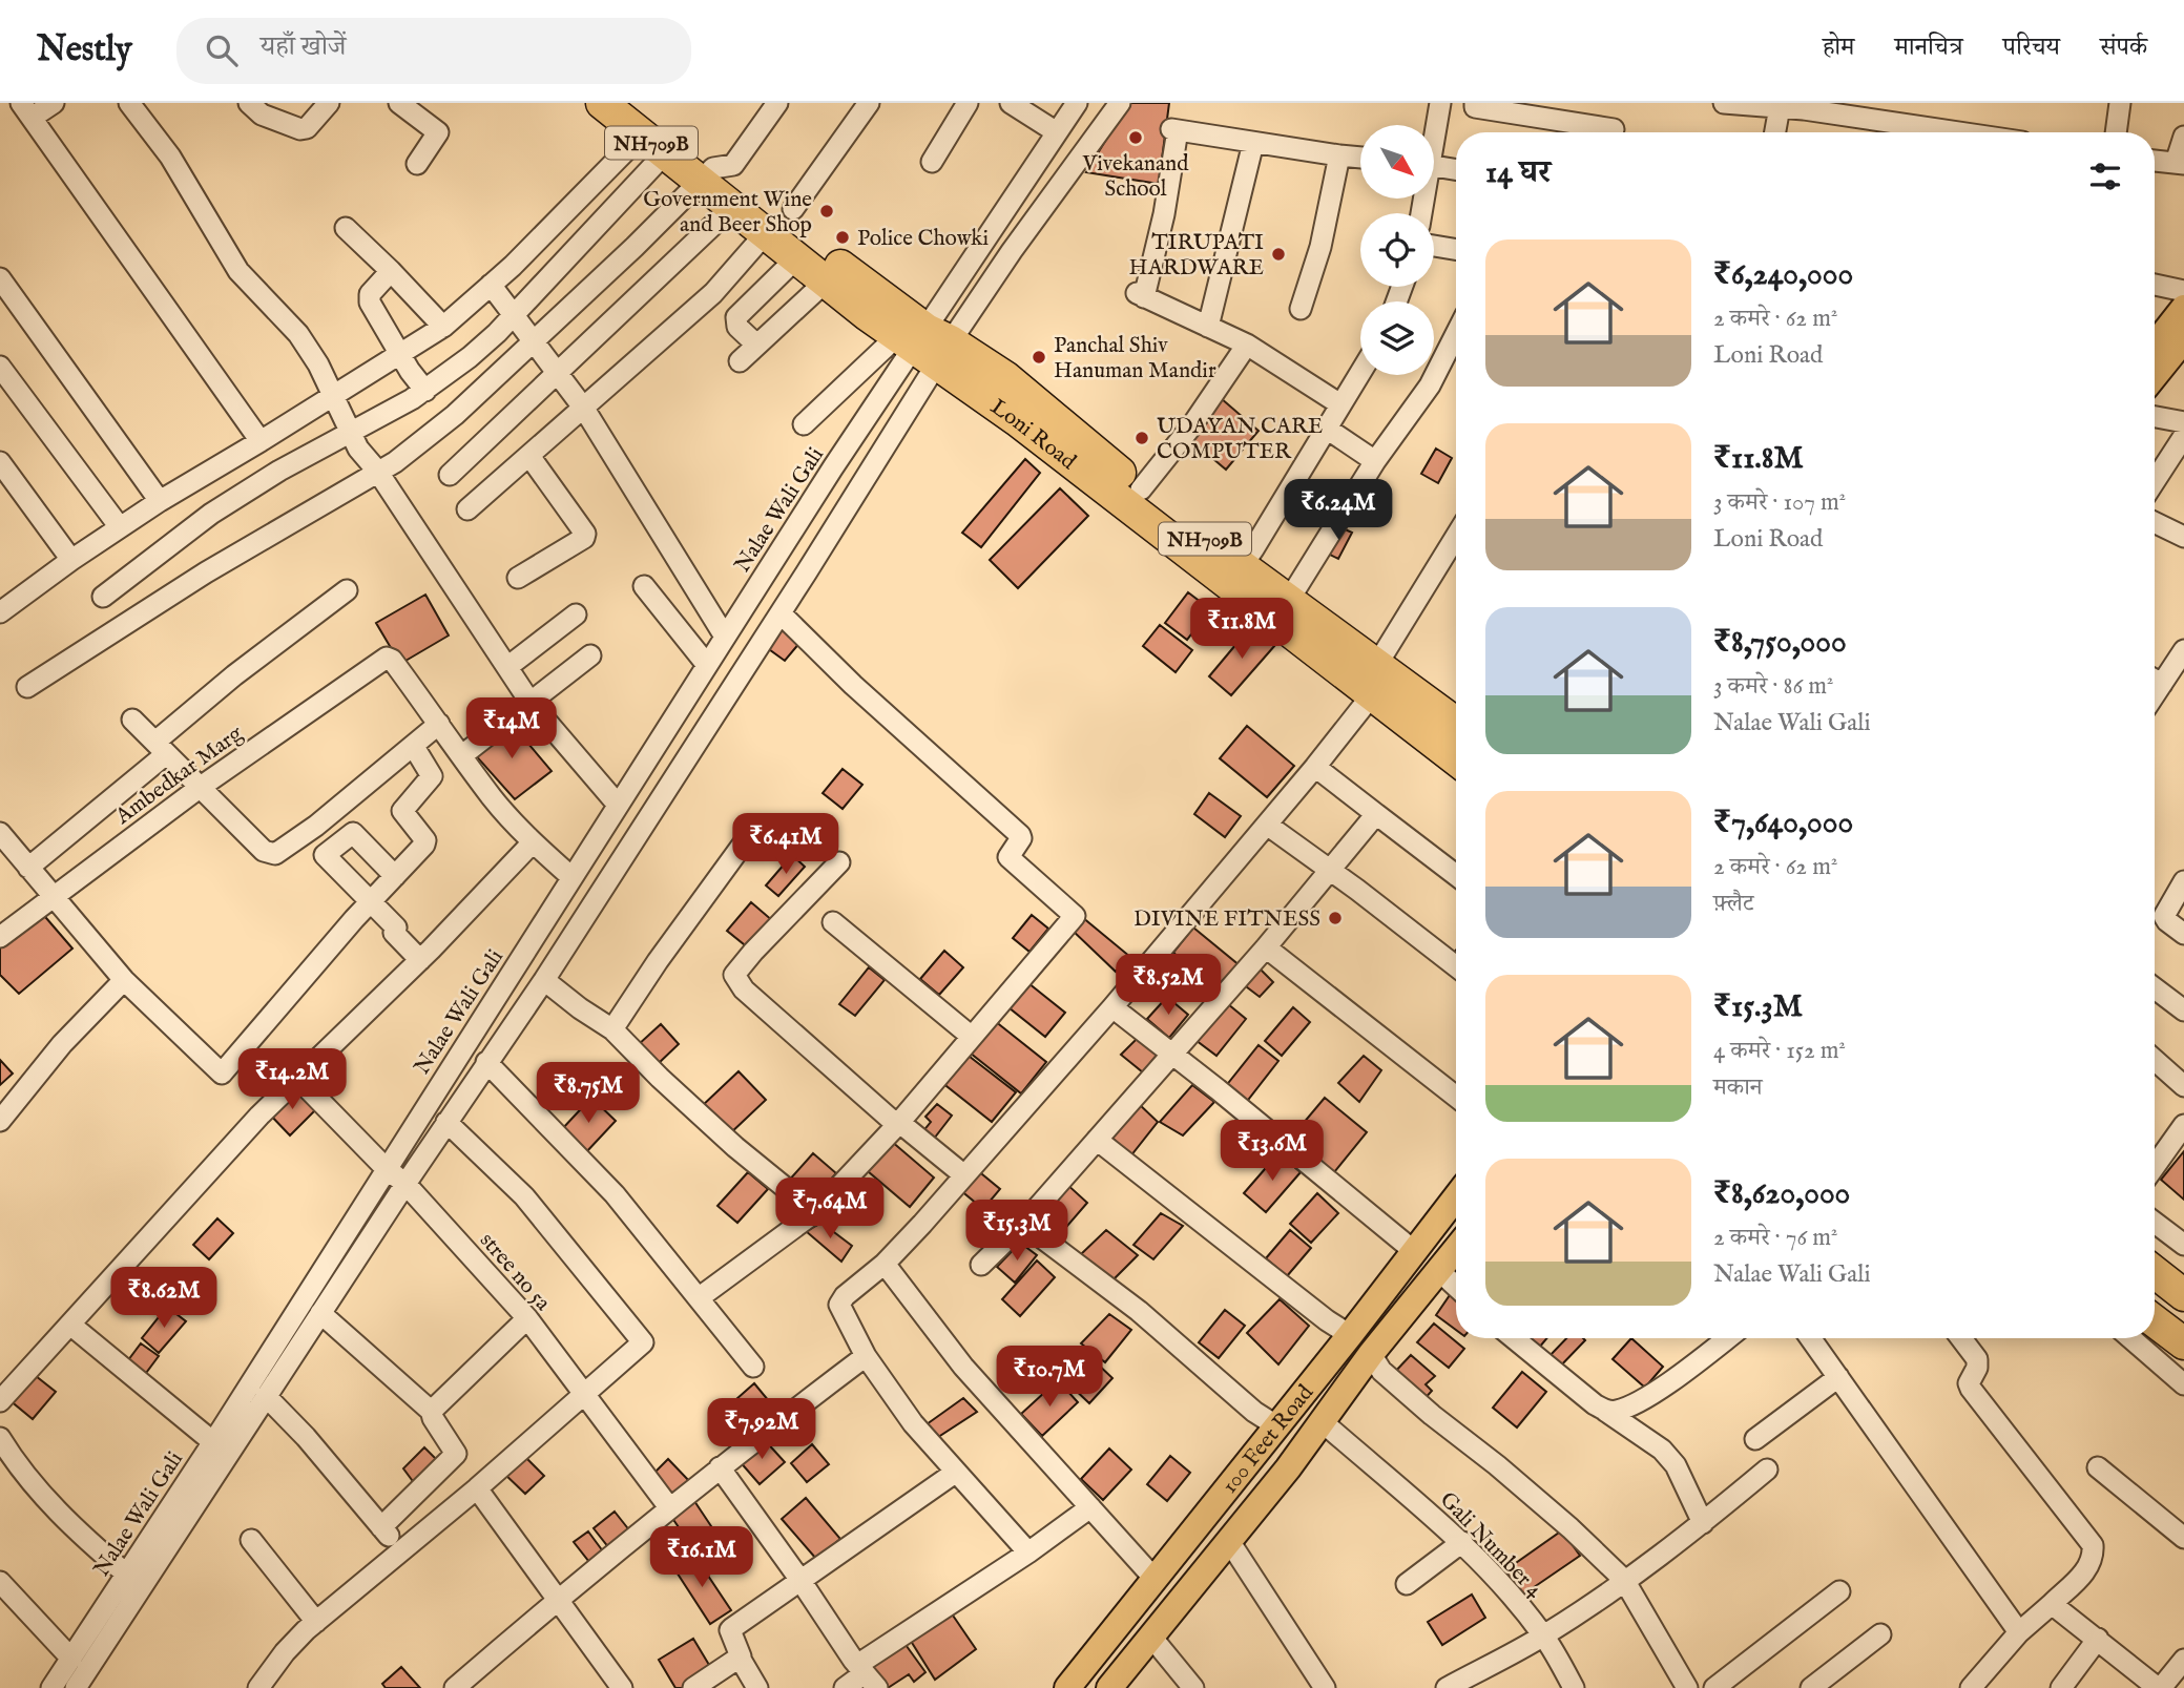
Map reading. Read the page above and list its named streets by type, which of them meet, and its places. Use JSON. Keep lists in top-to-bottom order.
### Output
{
  "streets": {
    "highway": ["NH709B", "Loni Road"],
    "main road": ["100 Feet Road"],
    "street": [
      "Nalae Wali Gali",
      "Ambedkar Marg",
      "stree no 5a",
      "Gali Number 4"
    ]
  },
  "crossings": [
    ["Loni Road", "Nalae Wali Gali"],
    ["Nalae Wali Gali", "stree no 5a"],
    ["100 Feet Road", "Gali Number 4"]
  ],
  "places": [
    "Vivekanand School",
    "Government Wine and Beer Shop",
    "Police Chowki",
    "TIRUPATI HARDWARE",
    "Panchal Shiv Hanuman Mandir",
    "UDAYAN CARE COMPUTER",
    "DIVINE FITNESS"
  ],
  "north": "bottom right",
  "page": {
    "header": "Nestly",
    "search": "यहाँ खोजें",
    "nav": [
      "होम",
      "मानचित्र",
      "परिचय",
      "संपर्क"
    ],
    "heading": "14 घर",
    "list": [
      {
        "name": "₹6,240,000",
        "note": "2 कमरे · 62 m² · Loni Road"
      },
      {
        "name": "₹11.8M",
        "note": "3 कमरे · 107 m² · Loni Road"
      },
      {
        "name": "₹8,750,000",
        "note": "3 कमरे · 86 m² · Nalae Wali Gali"
      },
      {
        "name": "₹7,640,000",
        "note": "2 कमरे · 62 m² · फ़्लैट"
      },
      {
        "name": "₹15.3M",
        "note": "4 कमरे · 152 m² · मकान"
      },
      {
        "name": "₹8,620,000",
        "note": "2 कमरे · 76 m² · Nalae Wali Gali"
      }
    ],
    "price": [
      "₹6.24M",
      "₹11.8M",
      "₹14M",
      "₹6.41M",
      "₹8.52M",
      "₹14.2M",
      "₹8.75M",
      "₹13.6M",
      "₹7.64M",
      "₹15.3M",
      "₹8.62M",
      "₹10.7M",
      "₹7.92M",
      "₹16.1M"
    ]
  }
}
